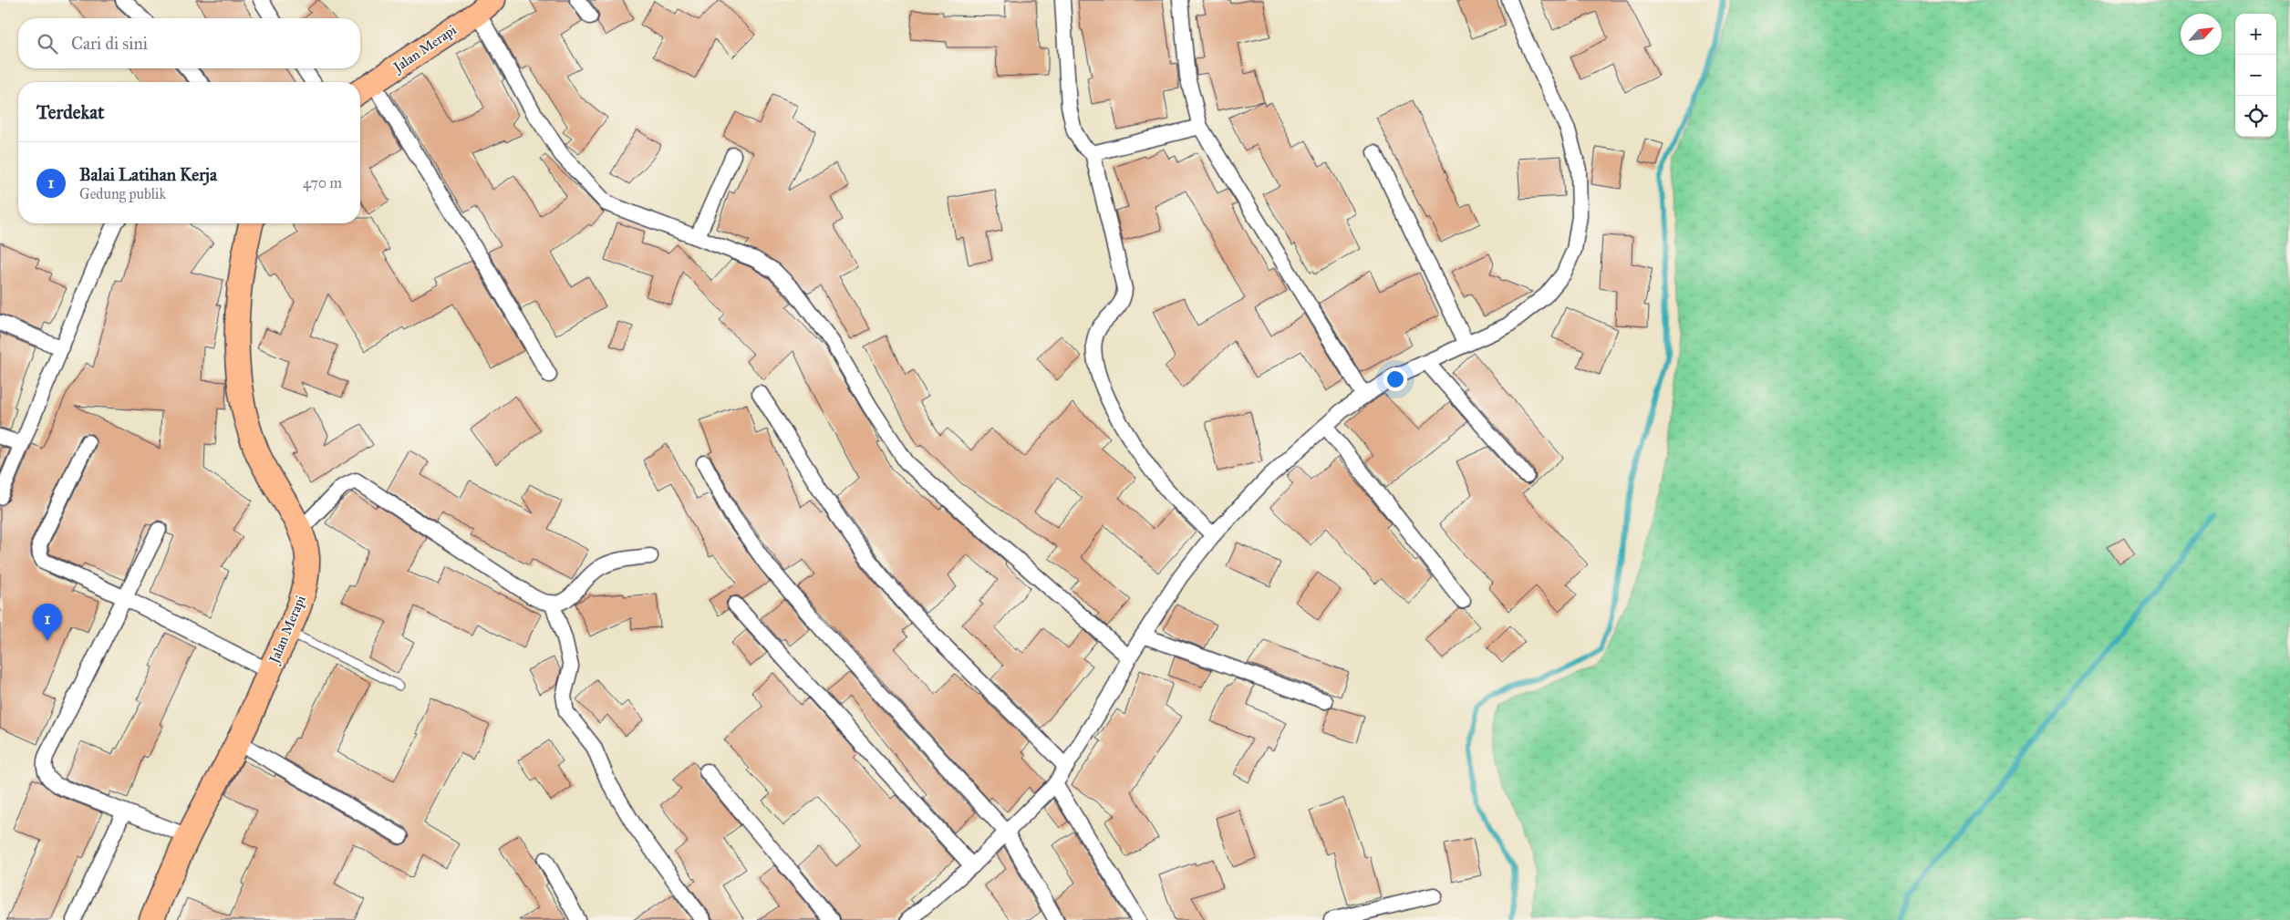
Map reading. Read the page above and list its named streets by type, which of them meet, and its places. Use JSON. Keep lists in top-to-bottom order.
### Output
{
  "streets": {
    "main road": ["Jalan Merapi"]
  },
  "north": "top right",
  "page": {
    "map_buttons": ["+", "−"],
    "search": "Cari di sini",
    "heading": "Terdekat",
    "list": [
      {
        "mark": "1",
        "name": "Balai Latihan Kerja",
        "note": "Gedung publik",
        "value": "470 m"
      }
    ],
    "pins": "1"
  }
}
